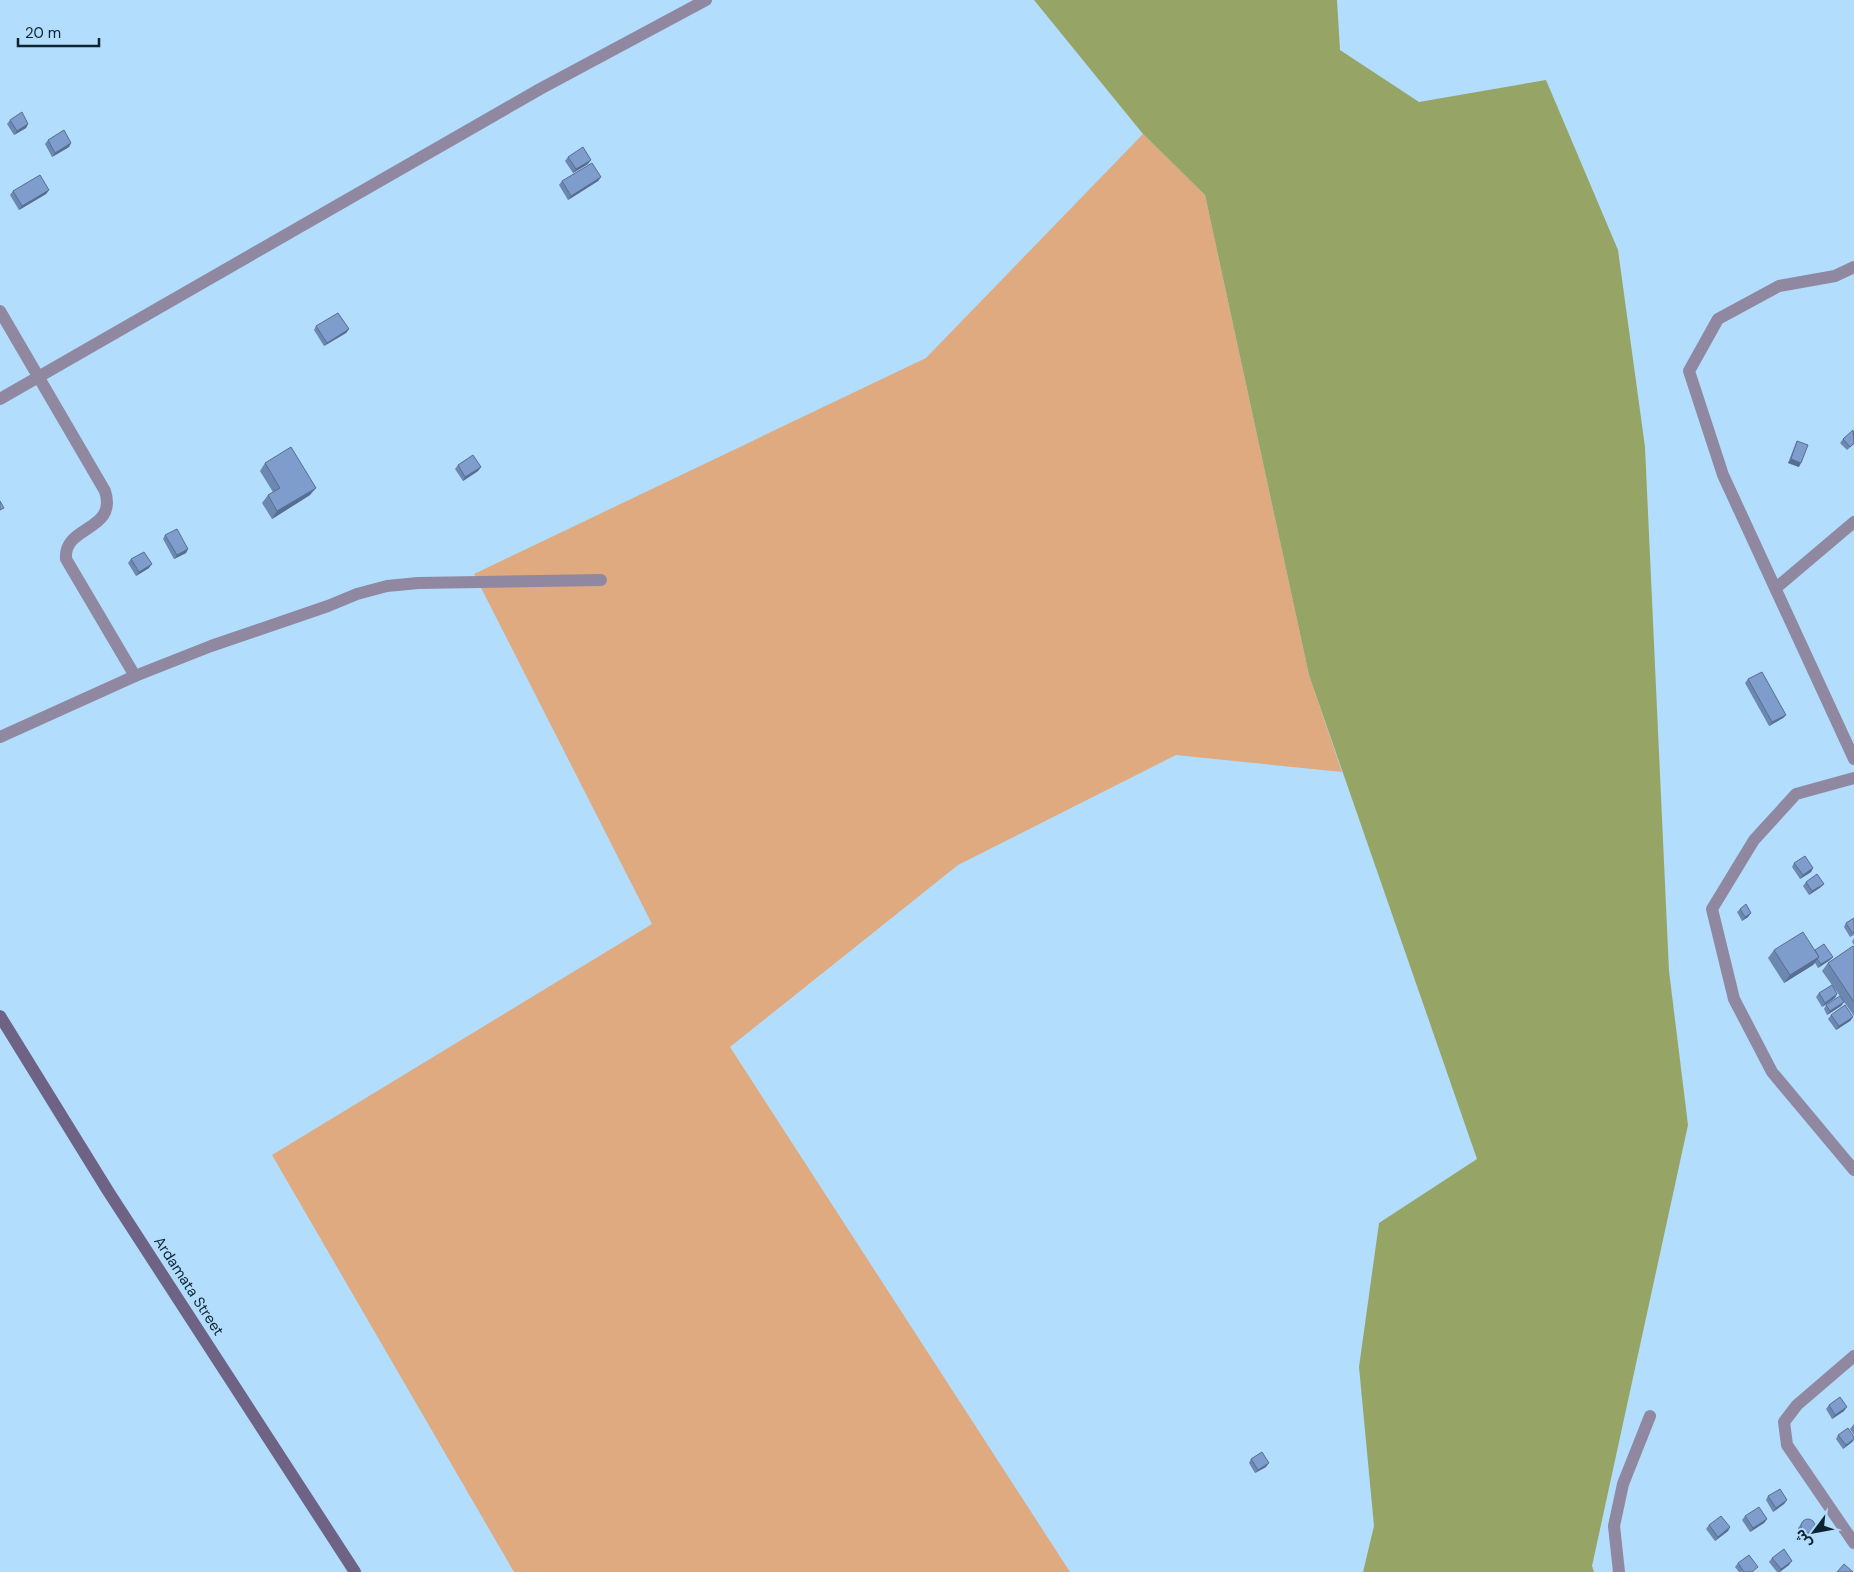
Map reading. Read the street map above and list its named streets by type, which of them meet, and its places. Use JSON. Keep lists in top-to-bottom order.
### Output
{
  "streets": {
    "main road": ["Ardamata Street"]
  },
  "scale_bar": "20 m",
  "north": "bottom left"
}
